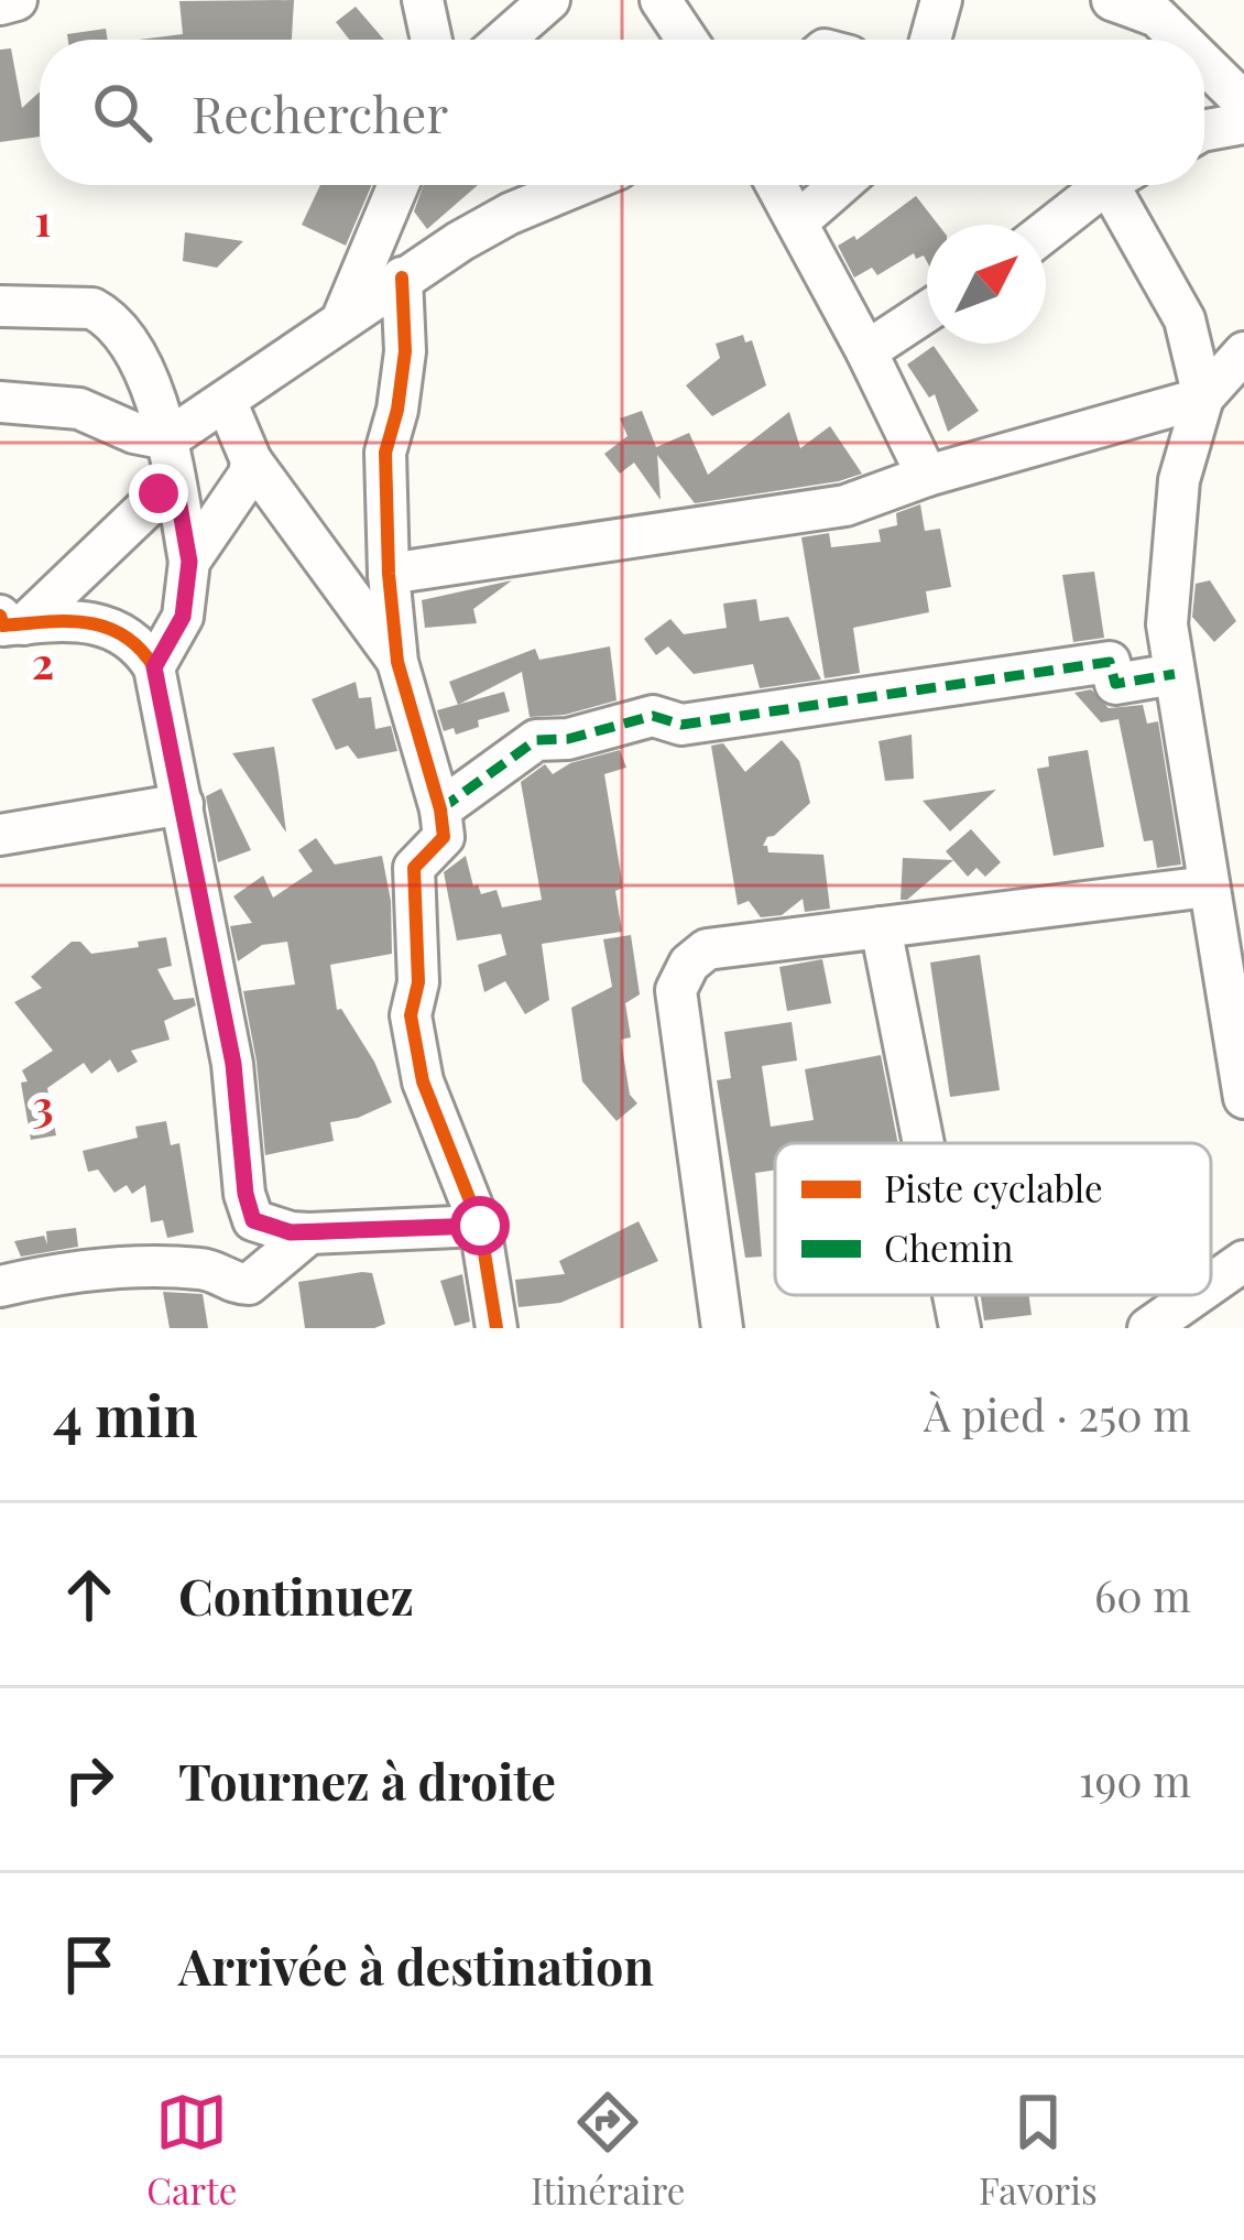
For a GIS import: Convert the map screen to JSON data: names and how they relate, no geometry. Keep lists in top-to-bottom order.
{
  "legend": ["Piste cyclable", "Chemin"],
  "north": "top right",
  "page": {
    "search": "Rechercher",
    "heading": ["4 min", "À pied · 250 m"],
    "list": [
      ["Continuez", "60 m"],
      ["Tournez à droite", "190 m"],
      "Arrivée à destination"
    ],
    "nav": ["Carte", "Itinéraire", "Favoris"]
  },
  "grid": {
    "rows": ["1", "2", "3"]
  }
}
